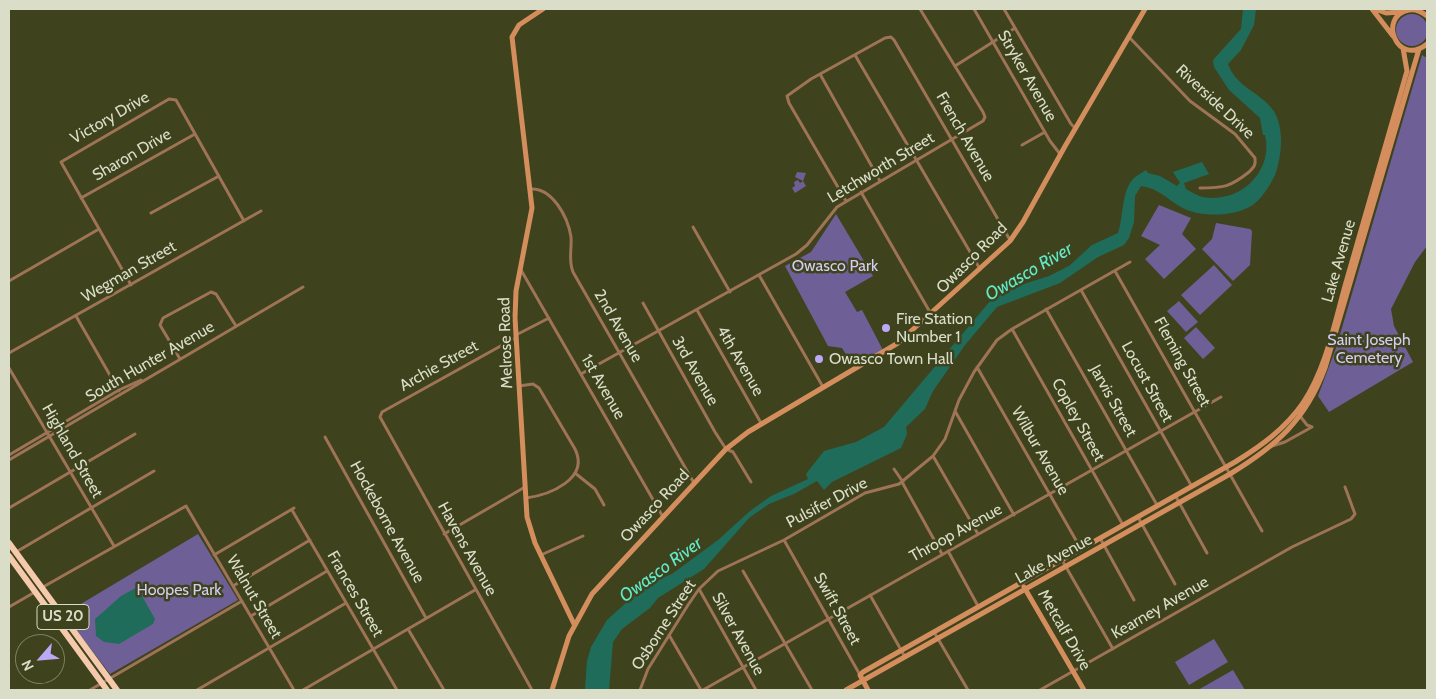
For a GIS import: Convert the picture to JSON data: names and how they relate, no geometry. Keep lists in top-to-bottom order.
{
  "streets": {
    "highway": ["US 20"],
    "main road": [
      "Owasco Road",
      "Lake Avenue",
      "Melrose Road",
      "Swift Street",
      "Metcalf Drive"
    ],
    "street": [
      "Stryker Avenue",
      "Riverside Drive",
      "Victory Drive",
      "French Avenue",
      "Sharon Drive",
      "Letchworth Street",
      "Wegman Street",
      "2nd Avenue",
      "4th Avenue",
      "South Hunter Avenue",
      "Fleming Street",
      "Archie Street",
      "3rd Avenue",
      "Locust Street",
      "1st Avenue",
      "Jarvis Street",
      "Copley Street",
      "Highland Street",
      "Wilbur Avenue",
      "Pulsifer Drive",
      "Hockeborne Avenue",
      "Throop Avenue",
      "Havens Avenue",
      "Frances Street",
      "Walnut Street",
      "Kearney Avenue",
      "Osborne Street",
      "Silver Avenue"
    ]
  },
  "crossings": [
    ["Stryker Avenue", "Owasco Road"],
    ["Riverside Drive", "Owasco Road"],
    ["Victory Drive", "Sharon Drive"],
    ["French Avenue", "Letchworth Street"],
    ["French Avenue", "Owasco Road"],
    ["Letchworth Street", "2nd Avenue"],
    ["Letchworth Street", "4th Avenue"],
    ["Letchworth Street", "3rd Avenue"],
    ["Letchworth Street", "1st Avenue"],
    ["Owasco Road", "2nd Avenue"],
    ["Owasco Road", "Melrose Road"],
    ["Owasco Road", "4th Avenue"],
    ["Owasco Road", "3rd Avenue"],
    ["Owasco Road", "1st Avenue"],
    ["Lake Avenue", "Fleming Street"],
    ["Lake Avenue", "Locust Street"],
    ["Lake Avenue", "Jarvis Street"],
    ["Lake Avenue", "Copley Street"],
    ["Lake Avenue", "Wilbur Avenue"],
    ["Lake Avenue", "Swift Street"],
    ["Lake Avenue", "Metcalf Drive"],
    ["2nd Avenue", "Melrose Road"],
    ["Melrose Road", "Archie Street"],
    ["Melrose Road", "1st Avenue"],
    ["South Hunter Avenue", "Highland Street"],
    ["Fleming Street", "Pulsifer Drive"],
    ["Fleming Street", "Throop Avenue"],
    ["Archie Street", "1st Avenue"],
    ["Archie Street", "Havens Avenue"],
    ["Locust Street", "Pulsifer Drive"],
    ["Locust Street", "Throop Avenue"],
    ["Jarvis Street", "Pulsifer Drive"],
    ["Jarvis Street", "Throop Avenue"],
    ["Copley Street", "Pulsifer Drive"],
    ["Copley Street", "Throop Avenue"],
    ["Highland Street", "Walnut Street"],
    ["Wilbur Avenue", "Pulsifer Drive"],
    ["Wilbur Avenue", "Throop Avenue"],
    ["Pulsifer Drive", "Swift Street"],
    ["Pulsifer Drive", "Osborne Street"],
    ["Throop Avenue", "Swift Street"],
    ["Throop Avenue", "Silver Avenue"],
    ["Frances Street", "Walnut Street"],
    ["Kearney Avenue", "Metcalf Drive"],
    ["Osborne Street", "Silver Avenue"]
  ],
  "water": ["Owasco River"],
  "parks": ["Owasco Park", "Saint Joseph Cemetery", "Hoopes Park"],
  "places": ["Fire Station Number 1", "Owasco Town Hall"],
  "north": "bottom left"
}
